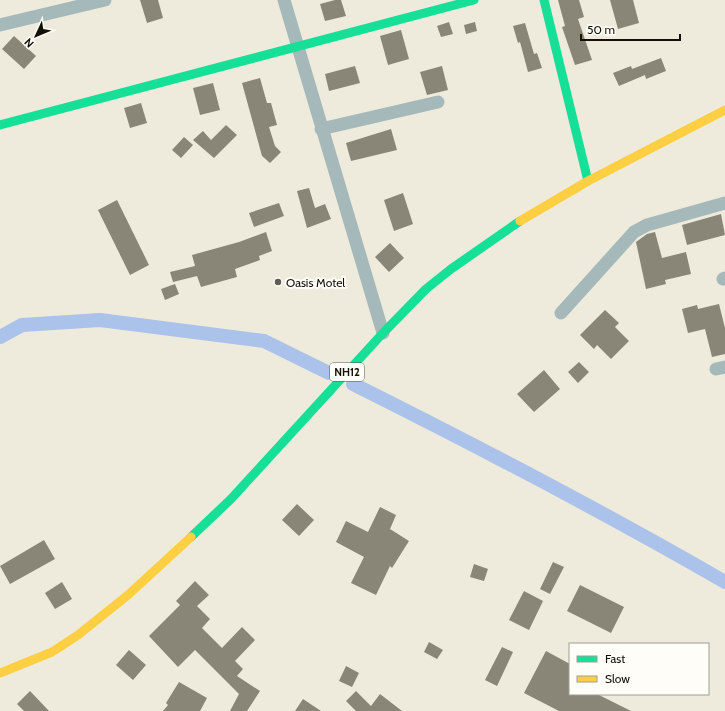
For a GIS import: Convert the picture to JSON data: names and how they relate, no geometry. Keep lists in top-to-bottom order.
{
  "streets": {
    "main road": ["NH12"]
  },
  "places": ["Oasis Motel"],
  "legend": ["Fast", "Slow"],
  "scale_bar": "50 m",
  "north": "bottom left"
}
